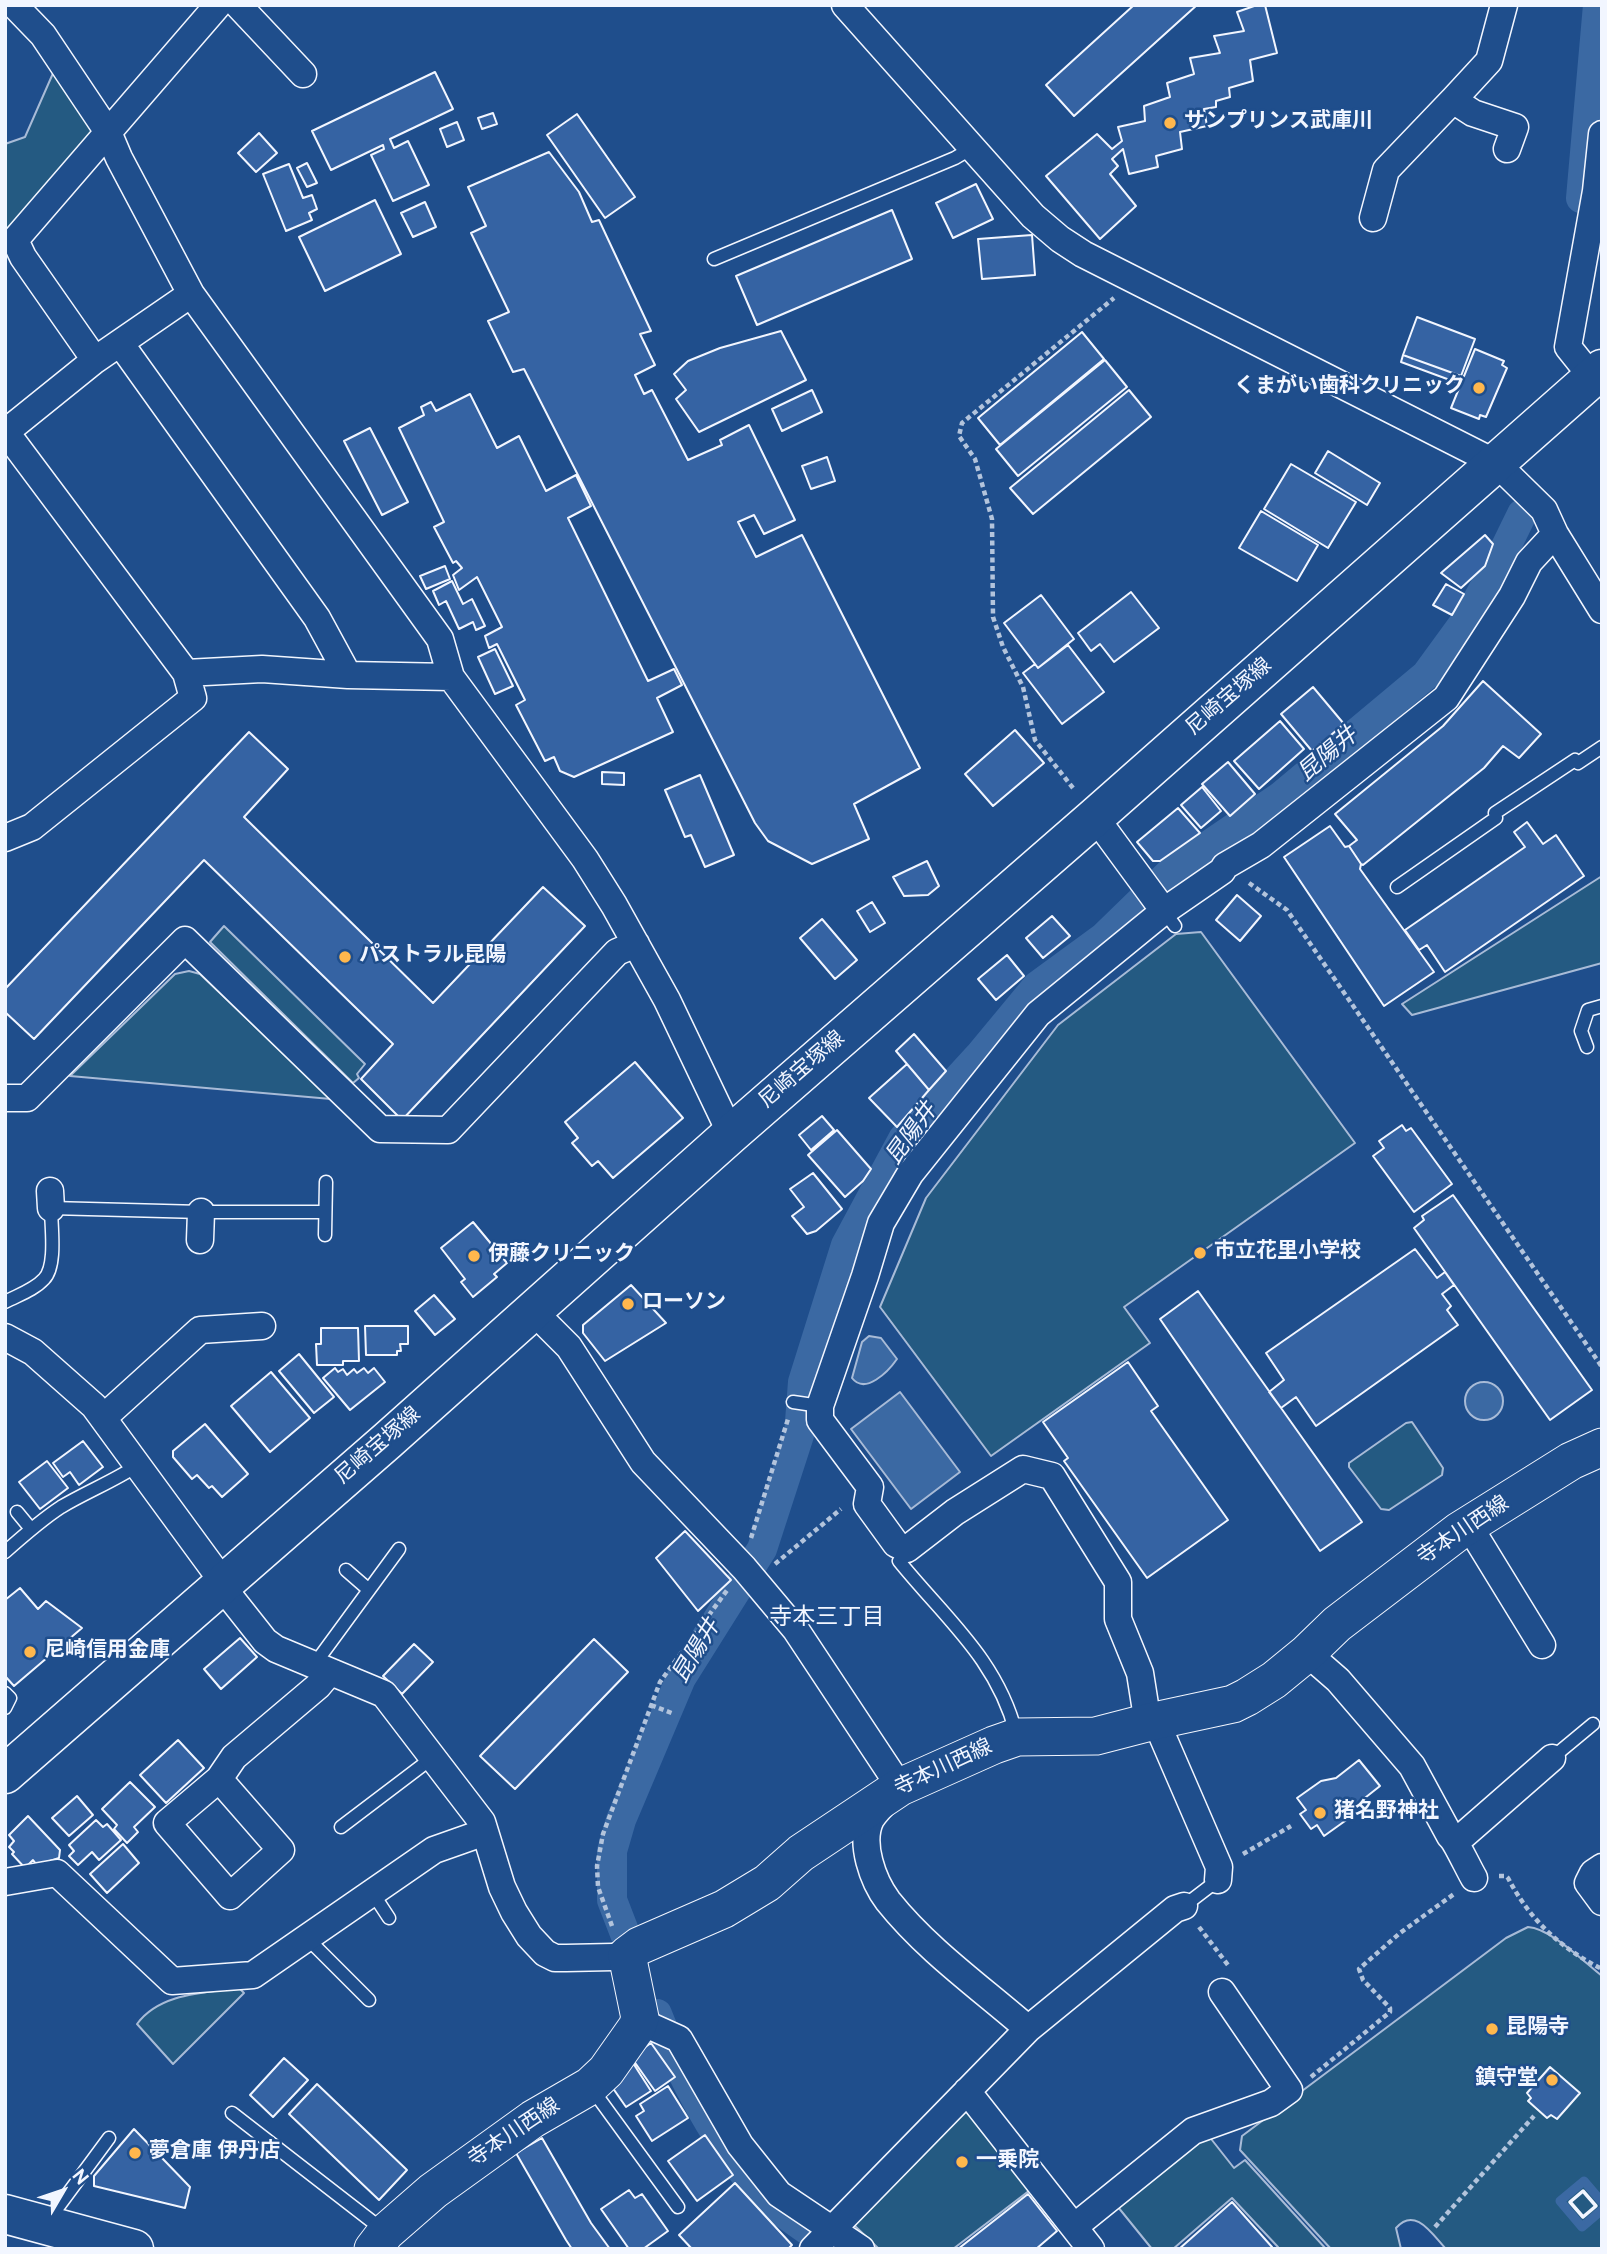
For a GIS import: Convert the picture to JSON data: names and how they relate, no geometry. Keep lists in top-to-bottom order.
{
  "streets": {
    "main road": ["尼崎宝塚線", "寺本川西線"]
  },
  "districts": ["寺本三丁目"],
  "water": ["昆陽井"],
  "places": [
    "サンプリンス武庫川",
    "くまがい歯科クリニック",
    "パストラル昆陽",
    "市立花里小学校",
    "伊藤クリニック",
    "ローソン",
    "尼崎信用金庫",
    "猪名野神社",
    "昆陽寺",
    "鎮守堂",
    "夢倉庫 伊丹店",
    "一乗院"
  ],
  "north": "top right"
}
